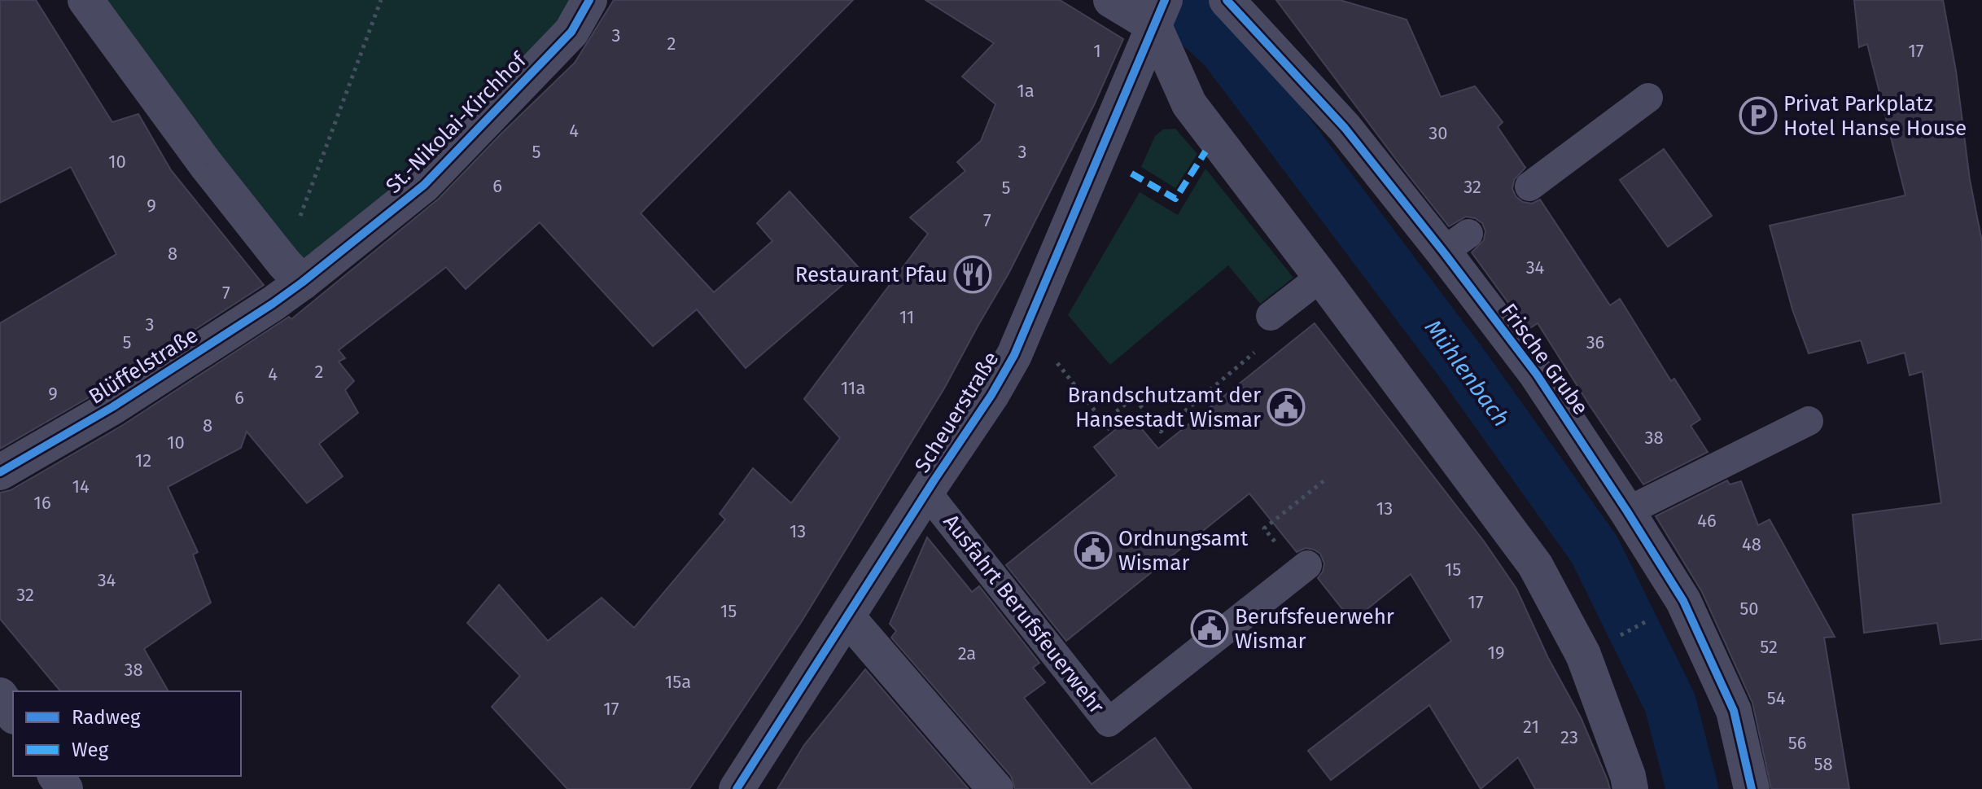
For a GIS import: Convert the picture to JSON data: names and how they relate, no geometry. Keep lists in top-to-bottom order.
{
  "streets": {
    "street": [
      "St.-Nikolai-Kirchhof",
      "Frische Grube",
      "Blüffelstraße",
      "Scheuerstraße"
    ],
    "lane": ["Ausfahrt Berufsfeuerwehr"]
  },
  "crossings": [
    ["St.-Nikolai-Kirchhof", "Blüffelstraße"],
    ["Scheuerstraße", "Ausfahrt Berufsfeuerwehr"]
  ],
  "water": ["Mühlenbach"],
  "places": {
    "parking": ["Privat Parkplatz Hotel Hanse House"],
    "restaurant": ["Restaurant Pfau"],
    "public building": ["Brandschutzamt der Hansestadt Wismar", "Ordnungsamt Wismar", "Berufsfeuerwehr Wismar"]
  },
  "house_numbers": [
    "3",
    "2",
    "1",
    "17",
    "1a",
    "4",
    "30",
    "5",
    "3",
    "10",
    "6",
    "32",
    "5",
    "9",
    "7",
    "8",
    "34",
    "7",
    "11",
    "3",
    "5",
    "36",
    "2",
    "4",
    "11a",
    "9",
    "6",
    "8",
    "38",
    "10",
    "12",
    "14",
    "16",
    "13",
    "46",
    "13",
    "48",
    "15",
    "34",
    "32",
    "17",
    "50",
    "15",
    "52",
    "19",
    "2a",
    "38",
    "15a",
    "54",
    "17",
    "21",
    "23",
    "56",
    "58"
  ],
  "legend": ["Radweg", "Weg"]
}
